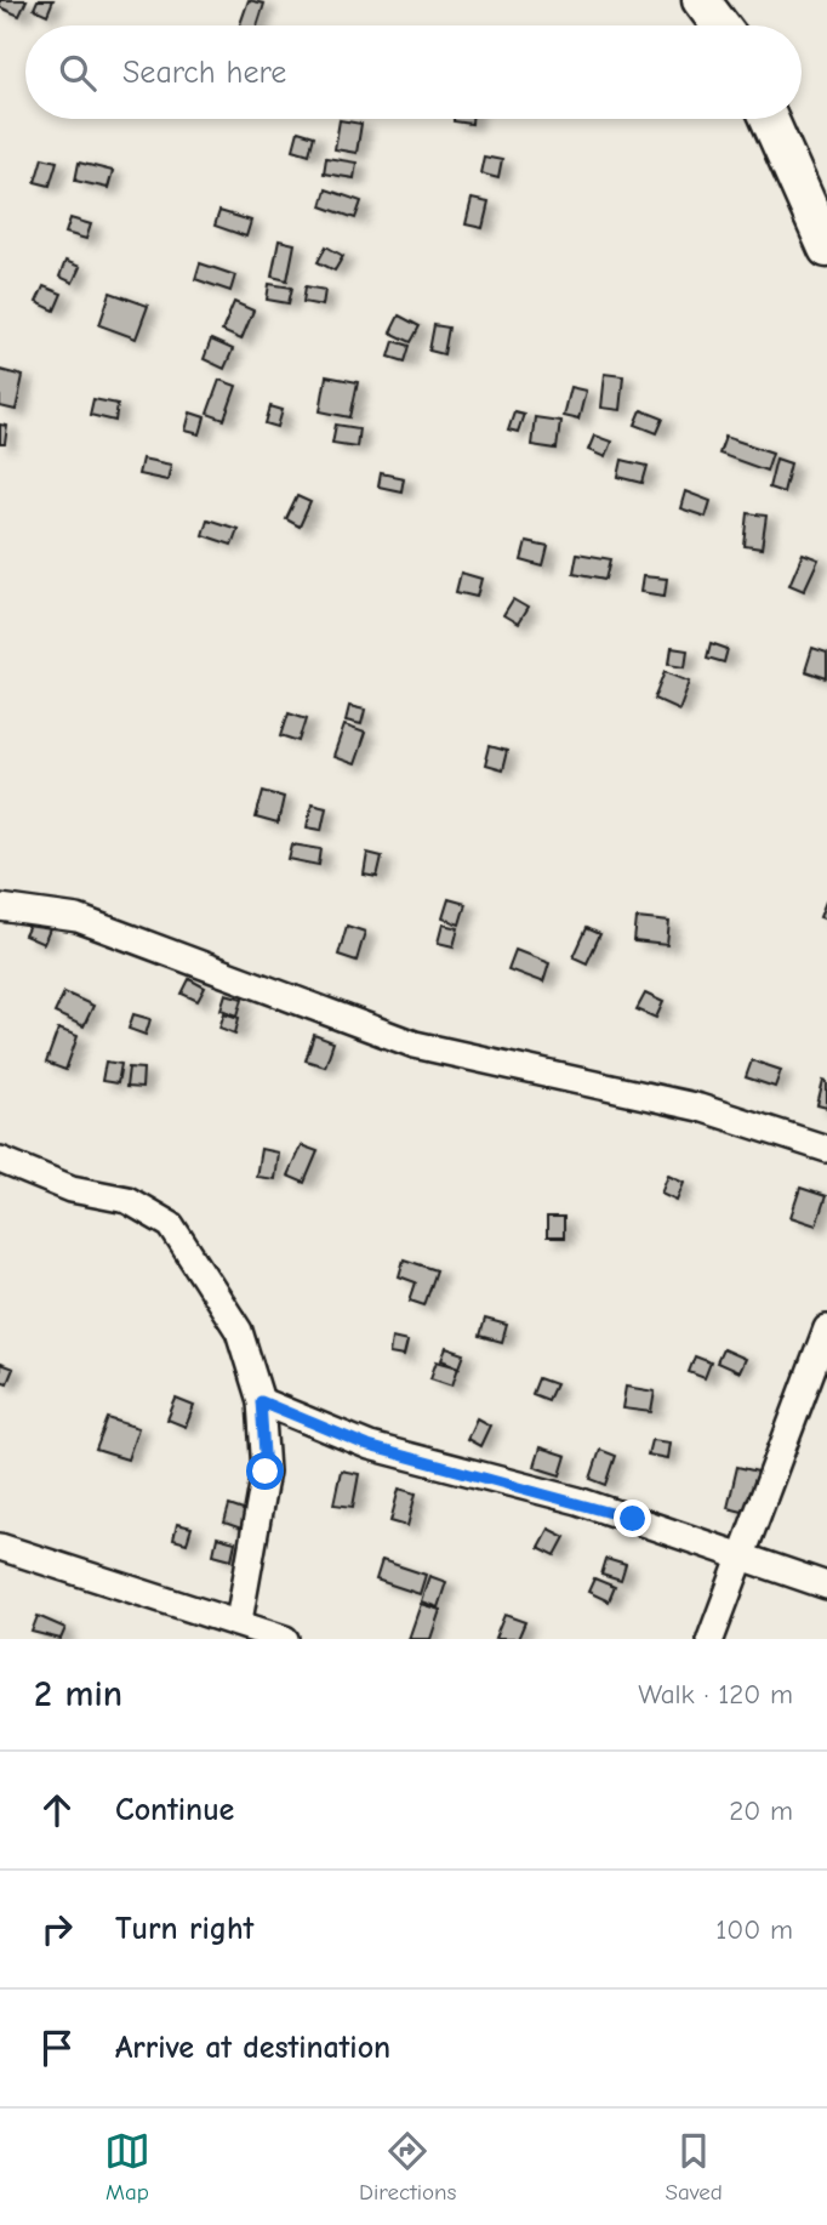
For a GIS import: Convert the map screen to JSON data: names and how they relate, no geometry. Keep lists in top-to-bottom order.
{
  "page": {
    "search": "Search here",
    "heading": ["2 min", "Walk · 120 m"],
    "list": [
      ["Continue", "20 m"],
      ["Turn right", "100 m"],
      "Arrive at destination"
    ],
    "nav": ["Map", "Directions", "Saved"]
  }
}
